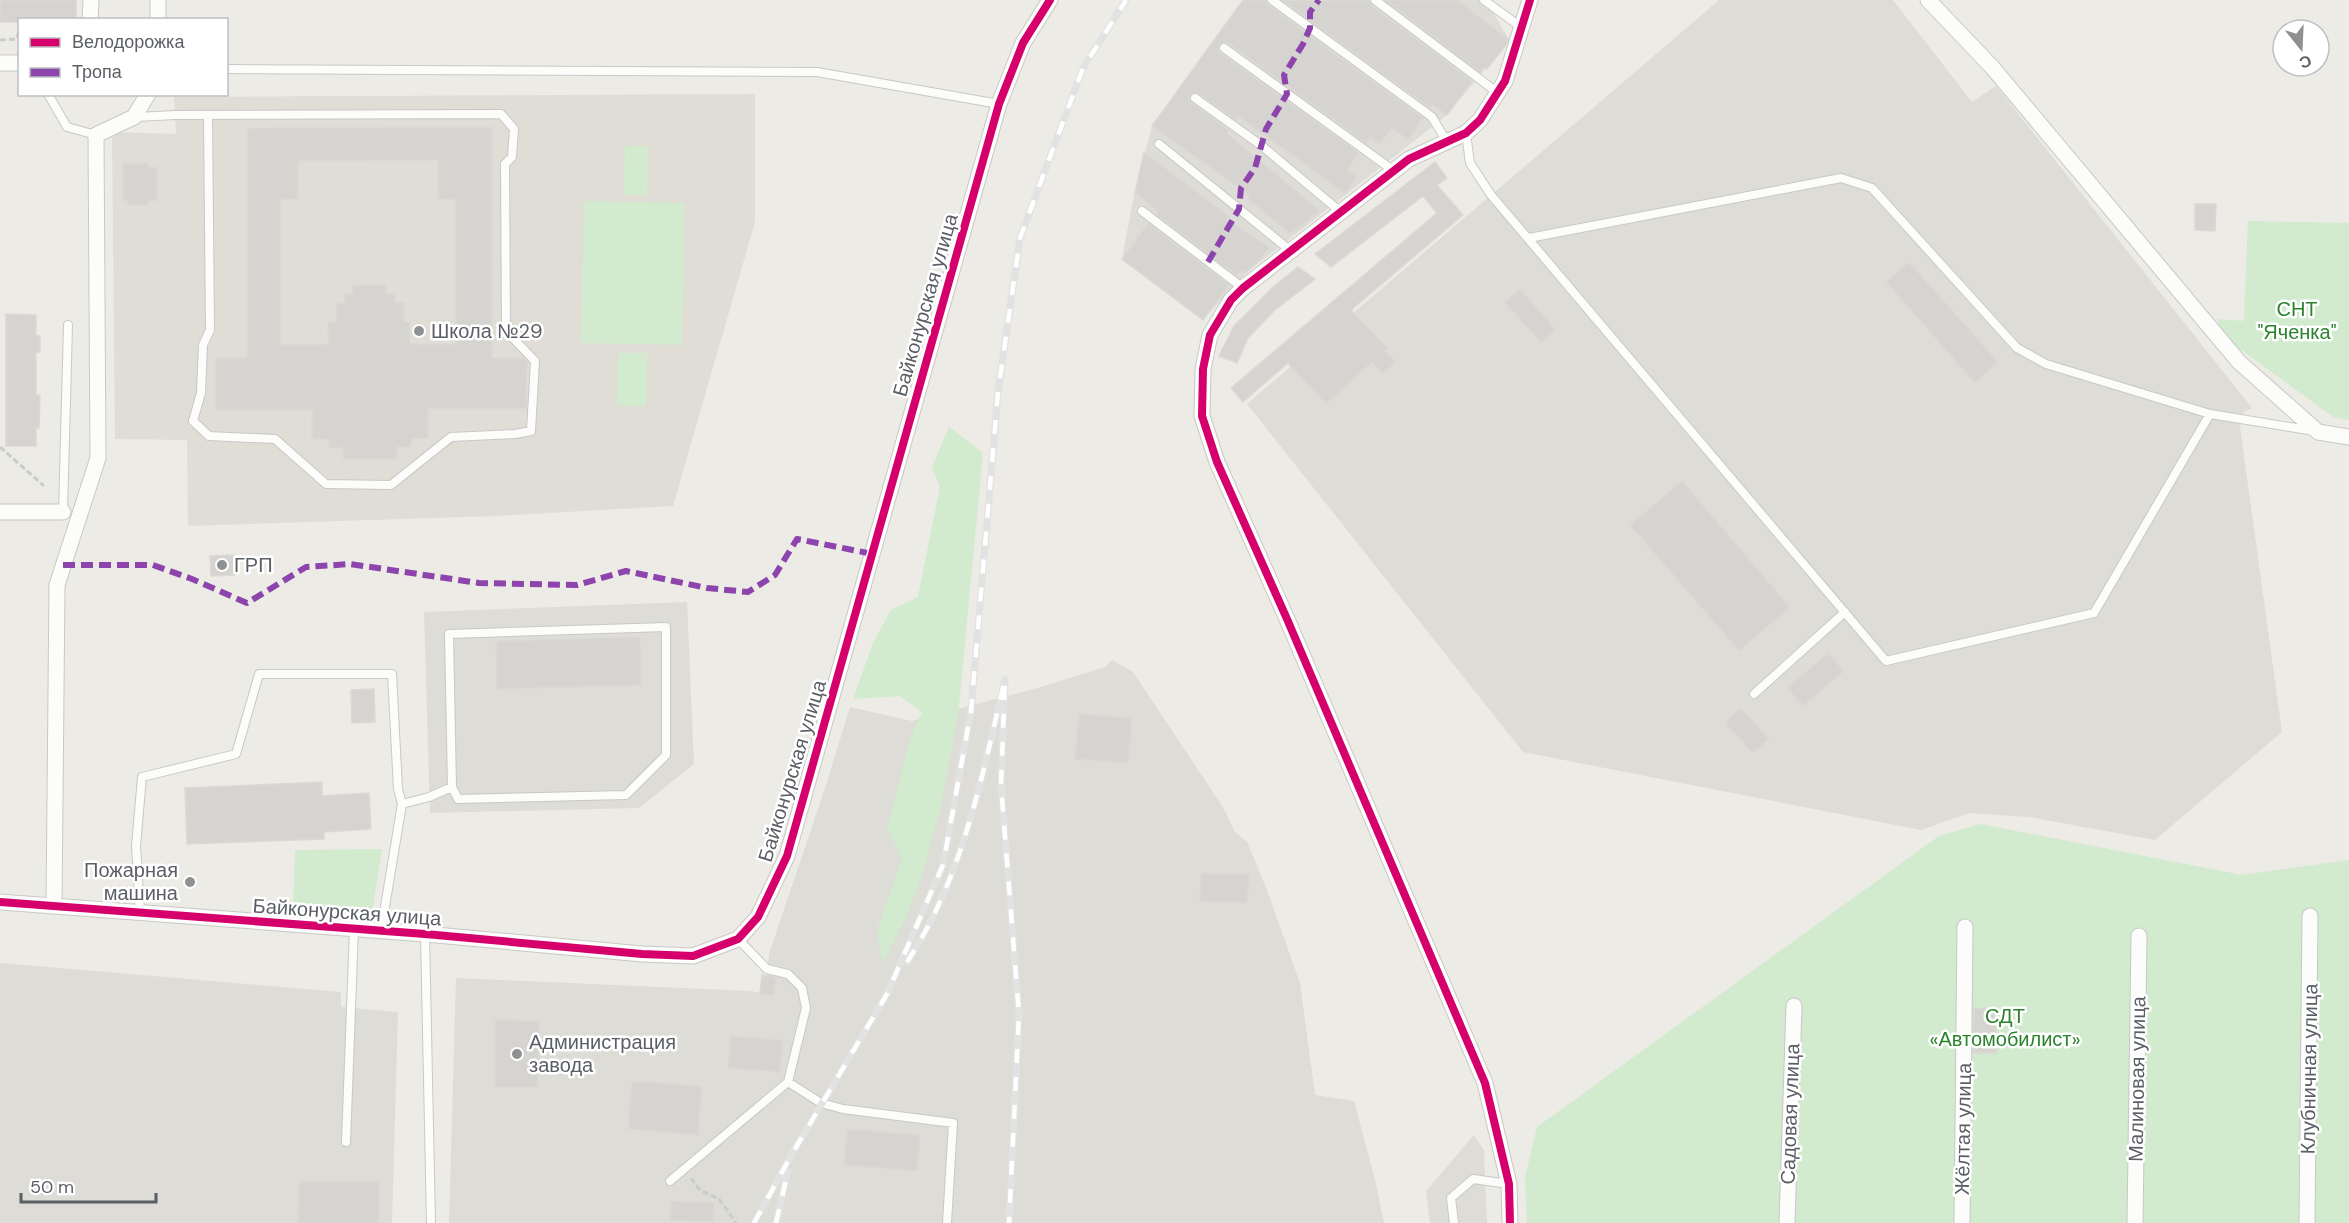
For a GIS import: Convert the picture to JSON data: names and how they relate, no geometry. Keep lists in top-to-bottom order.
{
  "streets": {
    "street": [
      "Байконурская улица",
      "Клубничная улица",
      "Малиновая улица",
      "Садовая улица",
      "Жёлтая улица"
    ]
  },
  "parks": ["СНТ \"Яченка\"", "СДТ «Автомобилист»"],
  "places": [
    "Школа №29",
    "ГРП",
    "Пожарная машина",
    "Администрация завода"
  ],
  "legend": ["Велодорожка", "Тропа"],
  "scale_bar": "50 m",
  "north": "bottom"
}
